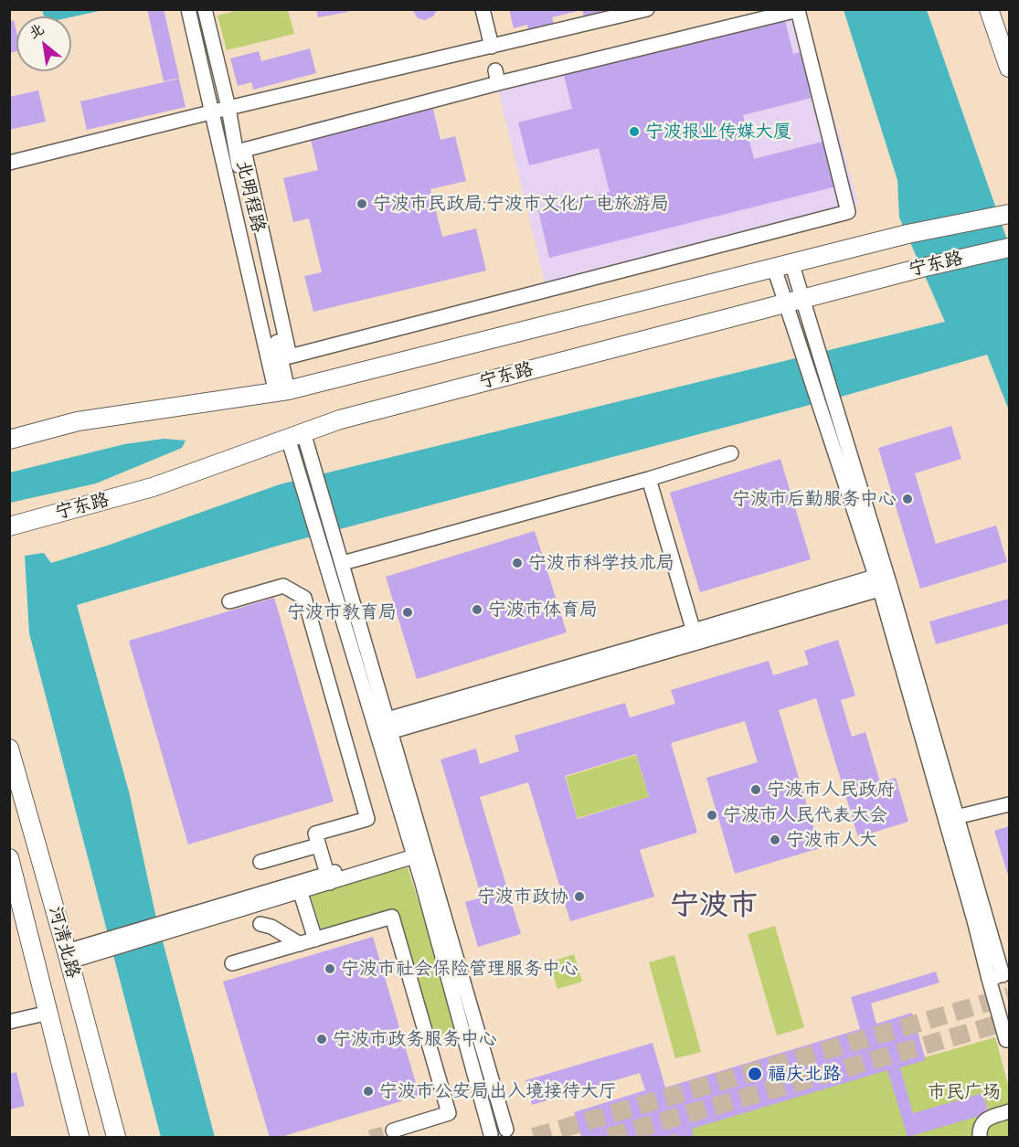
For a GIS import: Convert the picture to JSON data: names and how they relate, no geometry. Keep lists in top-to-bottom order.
{
  "streets": {
    "main road": ["宁东路", "河清北路"],
    "street": ["北明程路"]
  },
  "crossings": [
    ["北明程路", "宁东路"]
  ],
  "districts": ["宁波市"],
  "parks": ["市民广场"],
  "places": [
    "宁波报业传媒大厦",
    "宁波市民政局;宁波市文化广电旅游局",
    "宁波市后勤服务中心",
    "宁波市科学技术局",
    "宁波市体育局",
    "宁波市教育局",
    "宁波市人民政府",
    "宁波市人民代表大会",
    "宁波市人大",
    "宁波市政协",
    "宁波市社会保险管理服务中心",
    "宁波市政务服务中心",
    "福庆北路",
    "宁波市公安局出入境接待大厅"
  ],
  "north": "top left"
}
